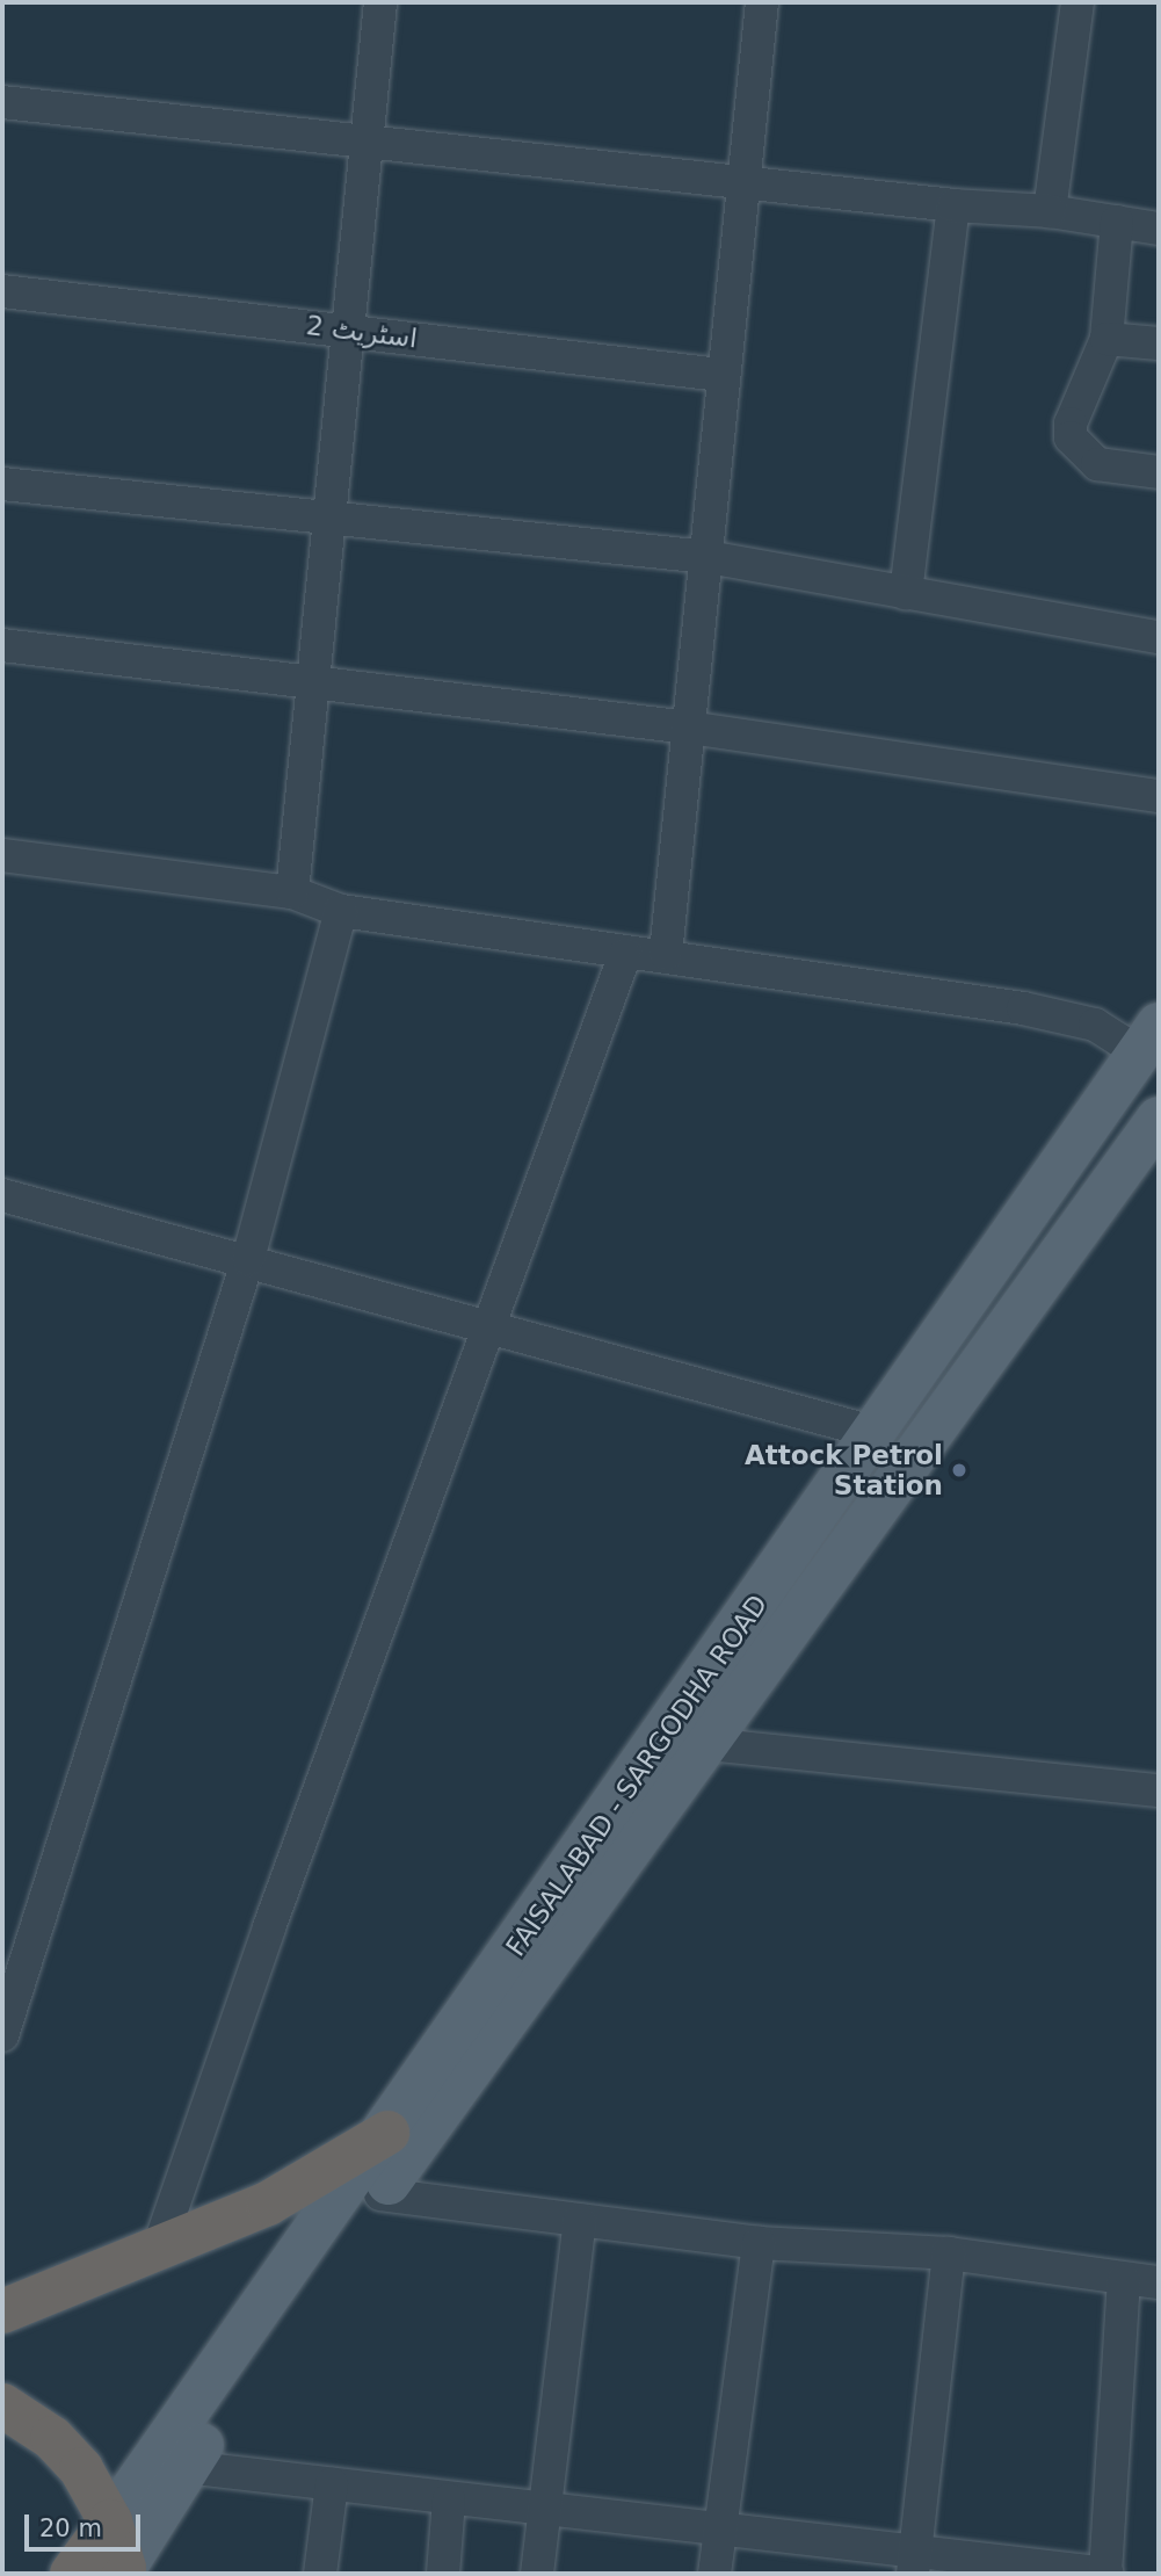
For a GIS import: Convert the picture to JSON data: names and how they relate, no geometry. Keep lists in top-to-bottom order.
{
  "streets": {
    "main road": ["FAISALABAD - SARGODHA ROAD"],
    "street": ["اسٹریٹ 2"]
  },
  "places": ["Attock Petrol Station"],
  "scale_bar": "20 m"
}
